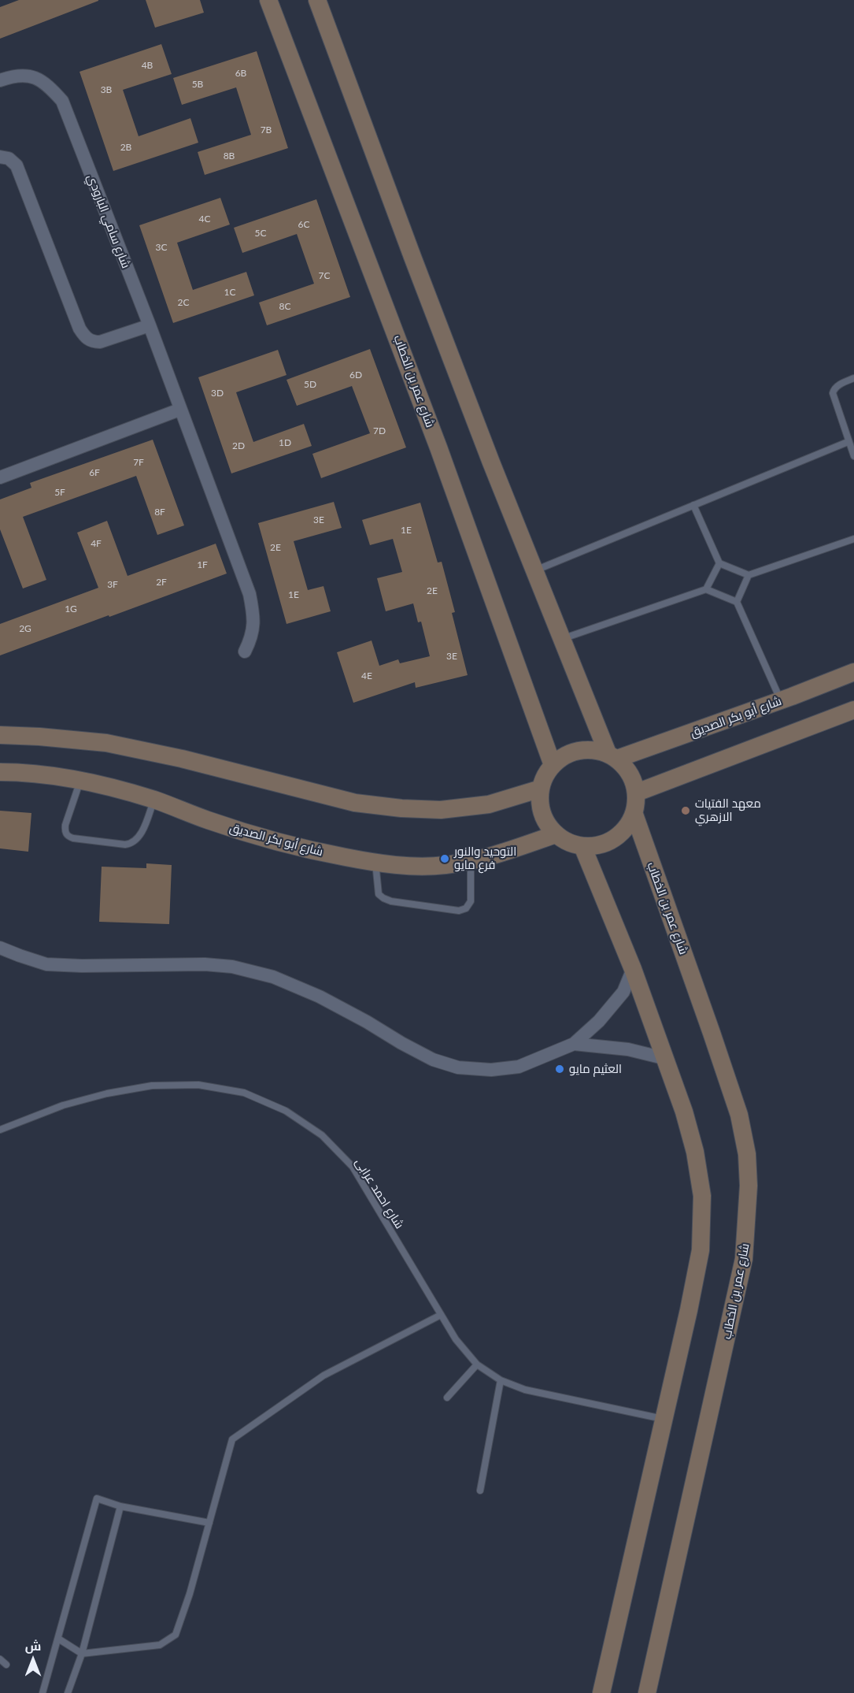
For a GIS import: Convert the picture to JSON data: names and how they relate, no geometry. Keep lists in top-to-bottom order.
{
  "streets": {
    "street": ["شارع سامي البارودي", "شارع عمر بن الخطاب", "شارع أبو بكر الصديق"],
    "lane": ["شارع احمد عرابى"]
  },
  "crossings": [
    ["شارع عمر بن الخطاب", "شارع أبو بكر الصديق"]
  ],
  "places": ["معهد الفتيات الازهري", "التوحيد والنور فرع مايو", "العثيم مايو"],
  "house_numbers": [
    "4B",
    "6B",
    "5B",
    "3B",
    "7B",
    "2B",
    "8B",
    "4C",
    "6C",
    "5C",
    "3C",
    "7C",
    "1C",
    "2C",
    "8C",
    "6D",
    "5D",
    "3D",
    "7D",
    "1D",
    "2D",
    "7F",
    "6F",
    "5F",
    "8F",
    "3E",
    "1E",
    "4F",
    "2E",
    "1F",
    "2F",
    "3F",
    "2E",
    "1E",
    "1G",
    "2G",
    "3E",
    "4E"
  ],
  "north": "top"
}
